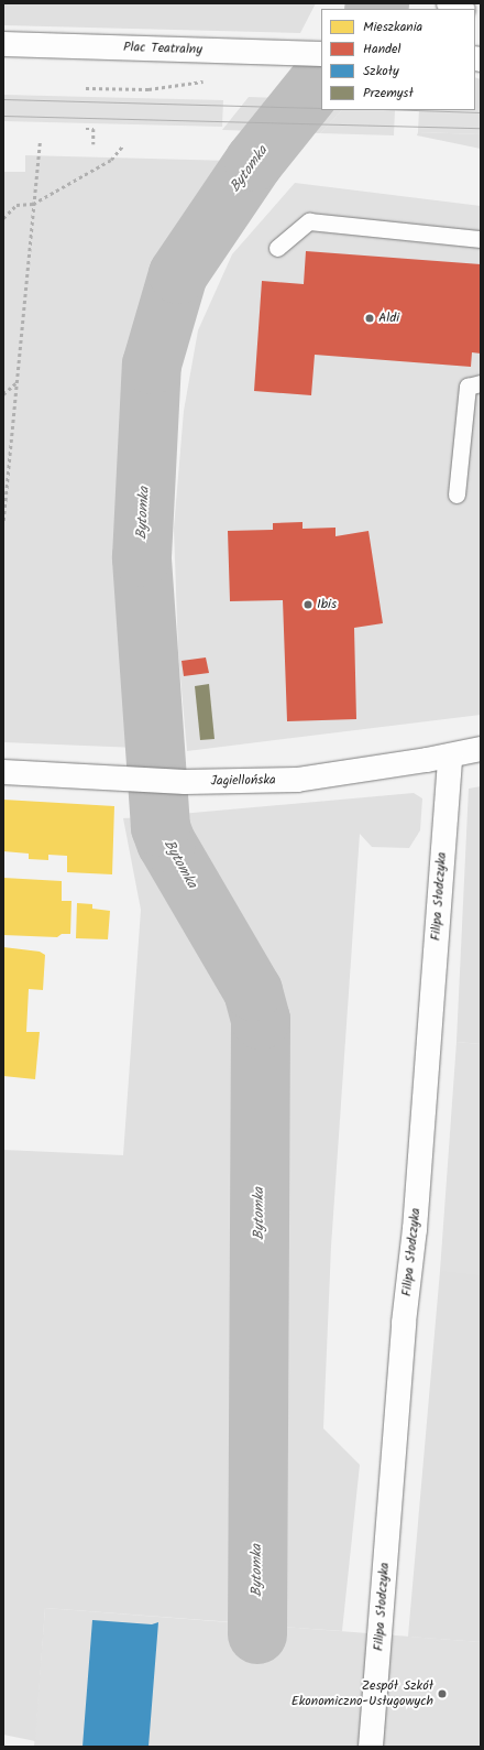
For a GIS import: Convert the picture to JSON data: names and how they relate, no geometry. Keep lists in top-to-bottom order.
{
  "streets": {
    "street": ["Plac Teatralny", "Jagiellońska", "Filipa Słodczyka"]
  },
  "crossings": [
    ["Jagiellońska", "Filipa Słodczyka"]
  ],
  "water": ["Bytomka"],
  "places": ["Aldi", "Ibis", "Zespół Szkół Ekonomiczno-Usługowych"],
  "legend": [
    "Mieszkania",
    "Handel",
    "Szkoły",
    "Przemysł"
  ]
}
